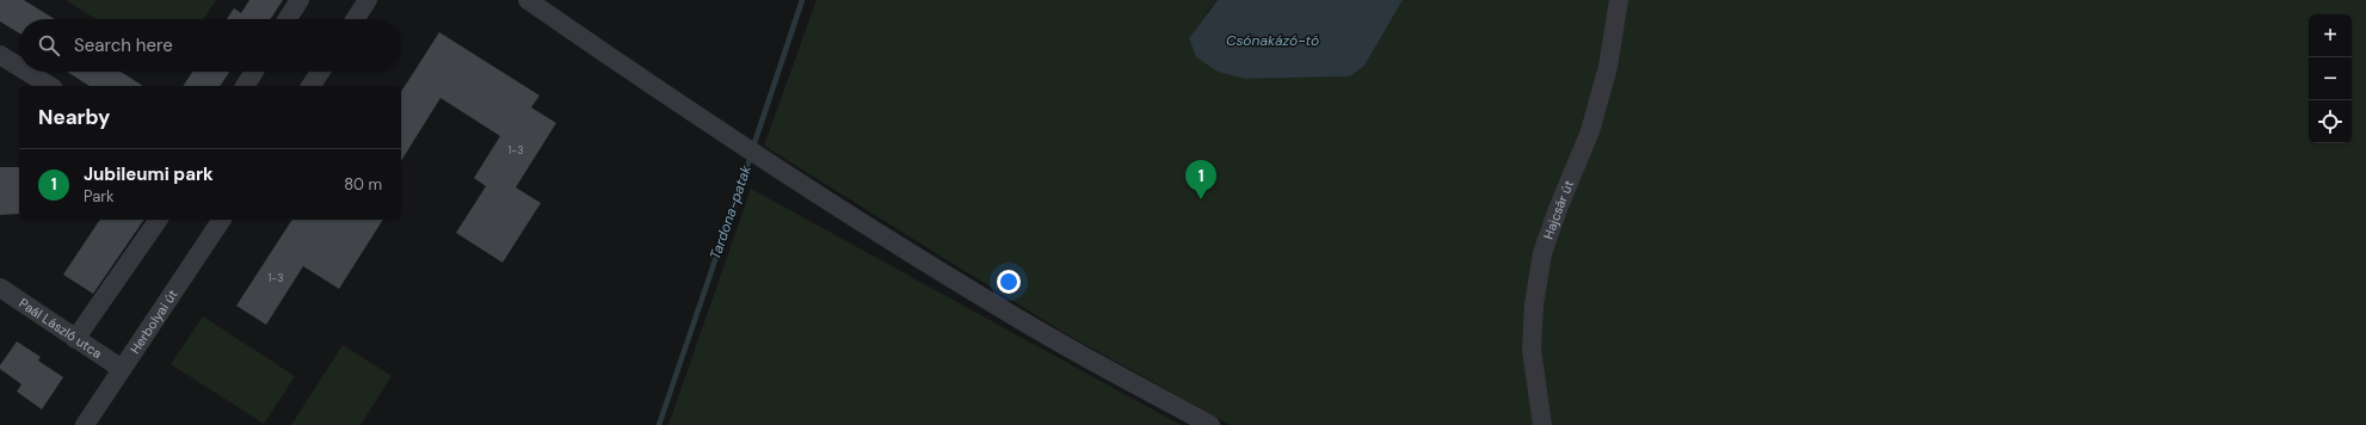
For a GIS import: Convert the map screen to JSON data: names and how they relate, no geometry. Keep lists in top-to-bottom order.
{
  "streets": {
    "street": ["Hajcsár út", "Herbolyai út", "Paál László utca"]
  },
  "crossings": [
    ["Herbolyai út", "Paál László utca"]
  ],
  "water": ["Csónakázó-tó", "Tardona-patak"],
  "house_numbers": ["1-3", "1-3"],
  "page": {
    "map_buttons": ["+", "−"],
    "search": "Search here",
    "heading": "Nearby",
    "list": [
      {
        "mark": "1",
        "name": "Jubileumi park",
        "note": "Park",
        "value": "80 m"
      }
    ],
    "pins": "1"
  }
}
